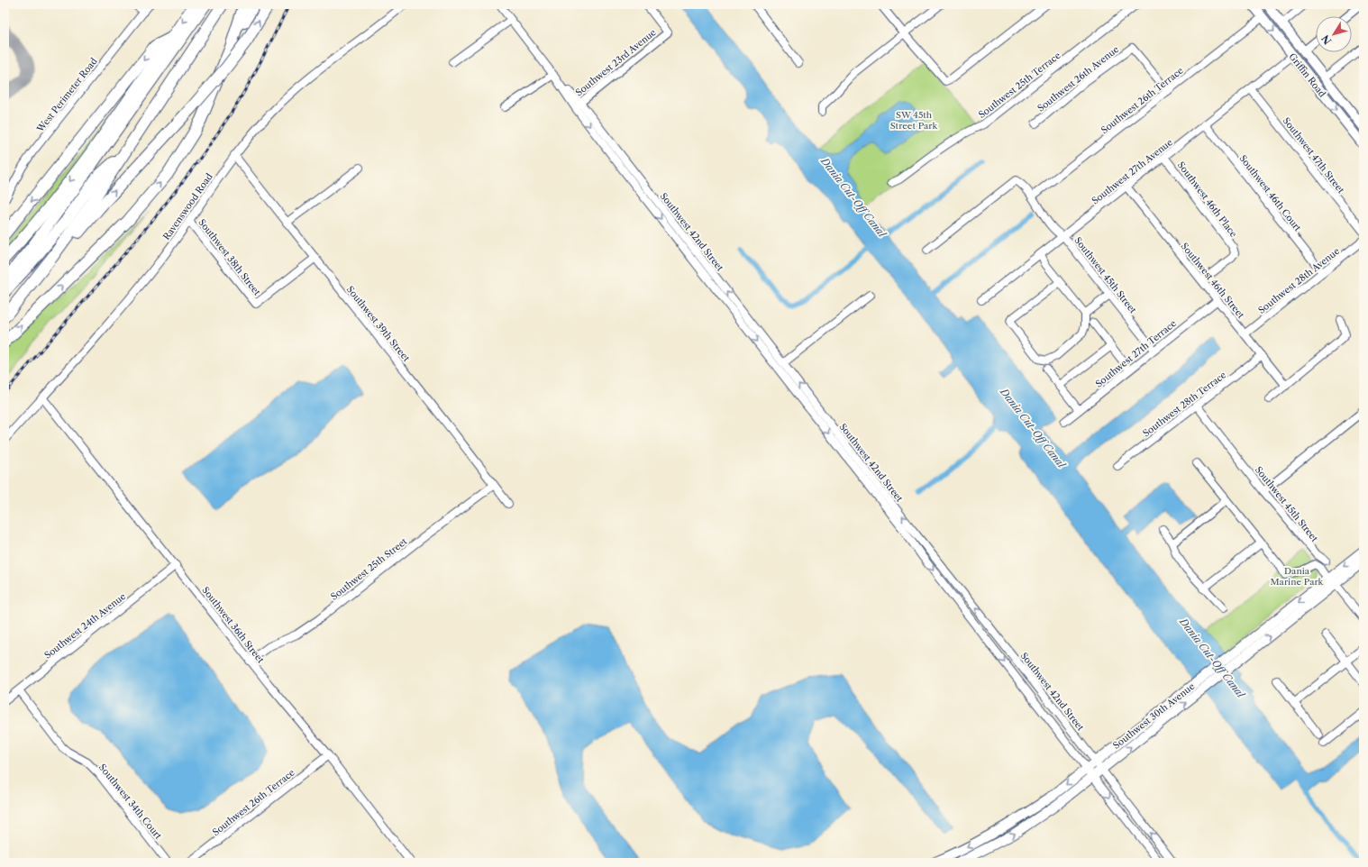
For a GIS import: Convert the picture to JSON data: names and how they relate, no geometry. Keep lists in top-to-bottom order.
{
  "streets": {
    "main road": ["Griffin Road", "Southwest 30th Avenue"],
    "street": [
      "Southwest 23rd Avenue",
      "Southwest 26th Avenue",
      "Southwest 25th Terrace",
      "West Perimeter Road",
      "Southwest 26th Terrace",
      "Southwest 47th Street",
      "Southwest 27th Avenue",
      "Southwest 46th Court",
      "Southwest 46th Place",
      "Ravenswood Road",
      "Southwest 42nd Street",
      "Southwest 38th Street",
      "Southwest 45th Street",
      "Southwest 46th Street",
      "Southwest 28th Avenue",
      "Southwest 39th Street",
      "Southwest 27th Terrace",
      "Southwest 28th Terrace",
      "Southwest 25th Street",
      "Southwest 36th Street",
      "Southwest 24th Avenue",
      "Southwest 34th Court"
    ]
  },
  "crossings": [
    ["Southwest 23rd Avenue", "Southwest 42nd Street"],
    ["Griffin Road", "Southwest 26th Terrace"],
    ["Griffin Road", "Southwest 27th Avenue"],
    ["Southwest 26th Avenue", "Southwest 26th Terrace"],
    ["Southwest 26th Terrace", "Southwest 45th Street"],
    ["Southwest 26th Terrace", "Southwest 36th Street"],
    ["Southwest 47th Street", "Southwest 27th Avenue"],
    ["Southwest 27th Avenue", "Southwest 46th Court"],
    ["Southwest 27th Avenue", "Southwest 46th Place"],
    ["Southwest 27th Avenue", "Southwest 45th Street"],
    ["Southwest 27th Avenue", "Southwest 46th Street"],
    ["Southwest 46th Court", "Southwest 28th Avenue"],
    ["Southwest 46th Place", "Southwest 46th Street"],
    ["Ravenswood Road", "Southwest 38th Street"],
    ["Ravenswood Road", "Southwest 39th Street"],
    ["Ravenswood Road", "Southwest 36th Street"],
    ["Southwest 42nd Street", "Southwest 30th Avenue"],
    ["Southwest 38th Street", "Southwest 39th Street"],
    ["Southwest 45th Street", "Southwest 27th Terrace"],
    ["Southwest 45th Street", "Southwest 28th Terrace"],
    ["Southwest 46th Street", "Southwest 28th Avenue"],
    ["Southwest 46th Street", "Southwest 27th Terrace"],
    ["Southwest 46th Street", "Southwest 28th Terrace"],
    ["Southwest 39th Street", "Southwest 25th Street"],
    ["Southwest 25th Street", "Southwest 36th Street"],
    ["Southwest 36th Street", "Southwest 24th Avenue"],
    ["Southwest 24th Avenue", "Southwest 34th Court"]
  ],
  "water": ["Dania Cut-Off Canal"],
  "parks": ["SW 45th Street Park", "Dania Marine Park"],
  "north": "bottom left"
}
